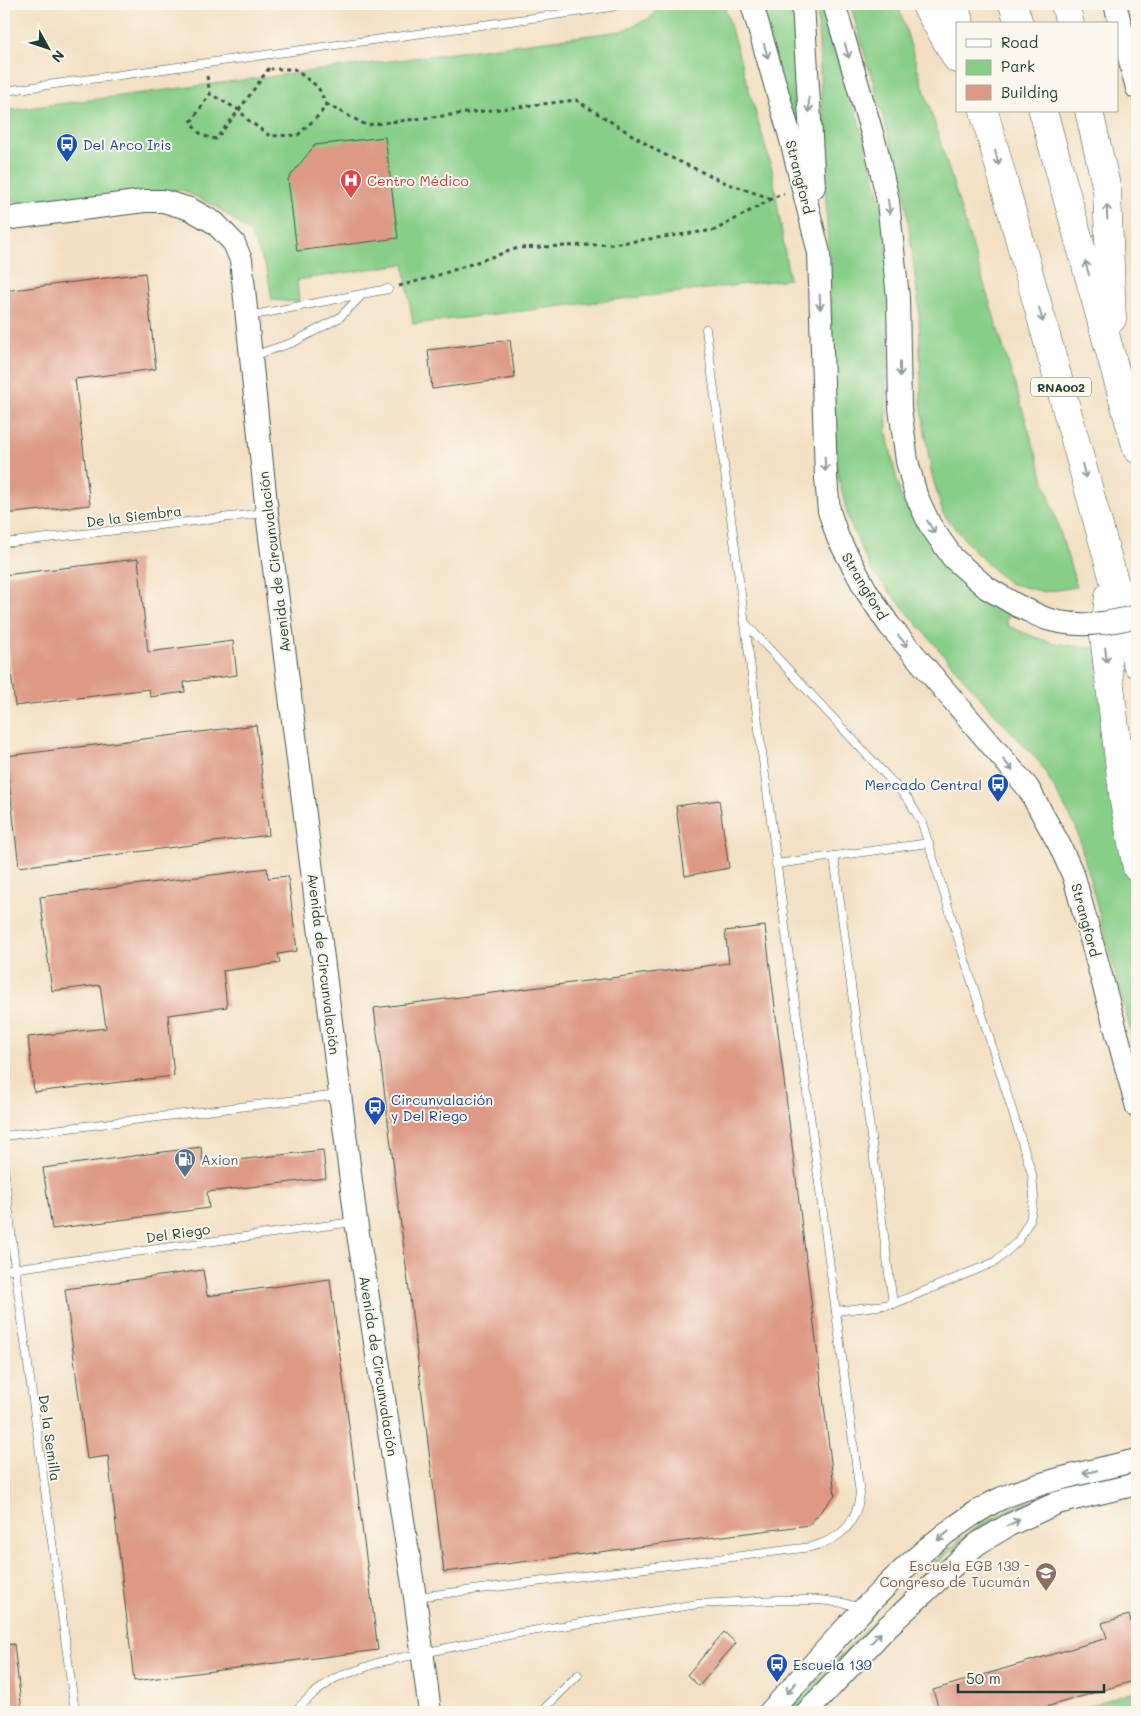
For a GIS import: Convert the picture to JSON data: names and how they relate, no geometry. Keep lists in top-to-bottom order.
{
  "streets": {
    "highway": ["RNA002"],
    "street": ["Strangford", "Avenida de Circunvalación"],
    "lane": ["De la Siembra", "Del Riego", "De la Semilla"]
  },
  "crossings": [
    ["De la Siembra", "Avenida de Circunvalación"],
    ["Avenida de Circunvalación", "Del Riego"],
    ["Del Riego", "De la Semilla"]
  ],
  "one_way": ["Strangford"],
  "places": {
    "bus stop": [
      "Del Arco Iris",
      "Mercado Central",
      "Circunvalación y Del Riego",
      "Escuela 139"
    ],
    "hospital": ["Centro Médico"],
    "fuel station": ["Axion"],
    "school or university": ["Escuela EGB 139 - Congreso de Tucumán"]
  },
  "legend": ["Road", "Park", "Building"],
  "scale_bar": "50 m",
  "north": "bottom right"
}
